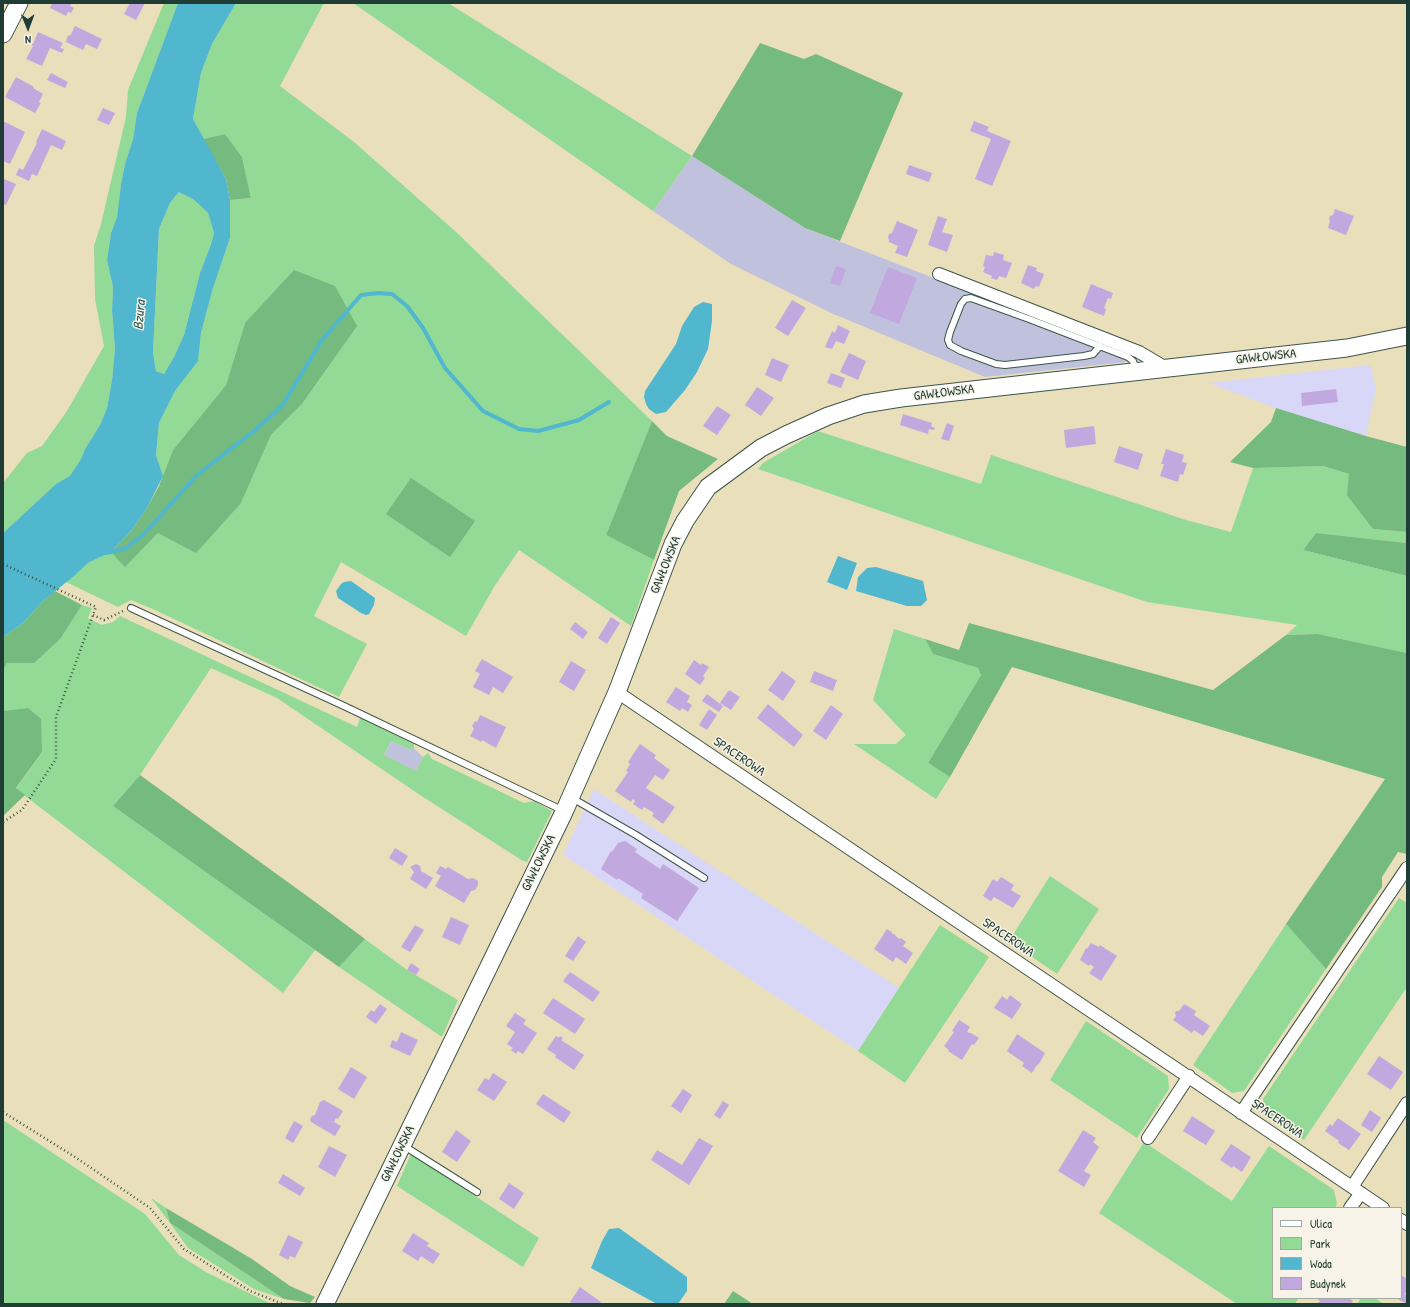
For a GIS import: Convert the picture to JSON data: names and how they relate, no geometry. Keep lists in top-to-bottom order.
{
  "streets": {
    "street": ["GAWŁOWSKA", "SPACEROWA"]
  },
  "crossings": [
    ["GAWŁOWSKA", "SPACEROWA"]
  ],
  "water": ["Bzura"],
  "legend": [
    "Ulica",
    "Park",
    "Woda",
    "Budynek"
  ],
  "north": "bottom"
}
